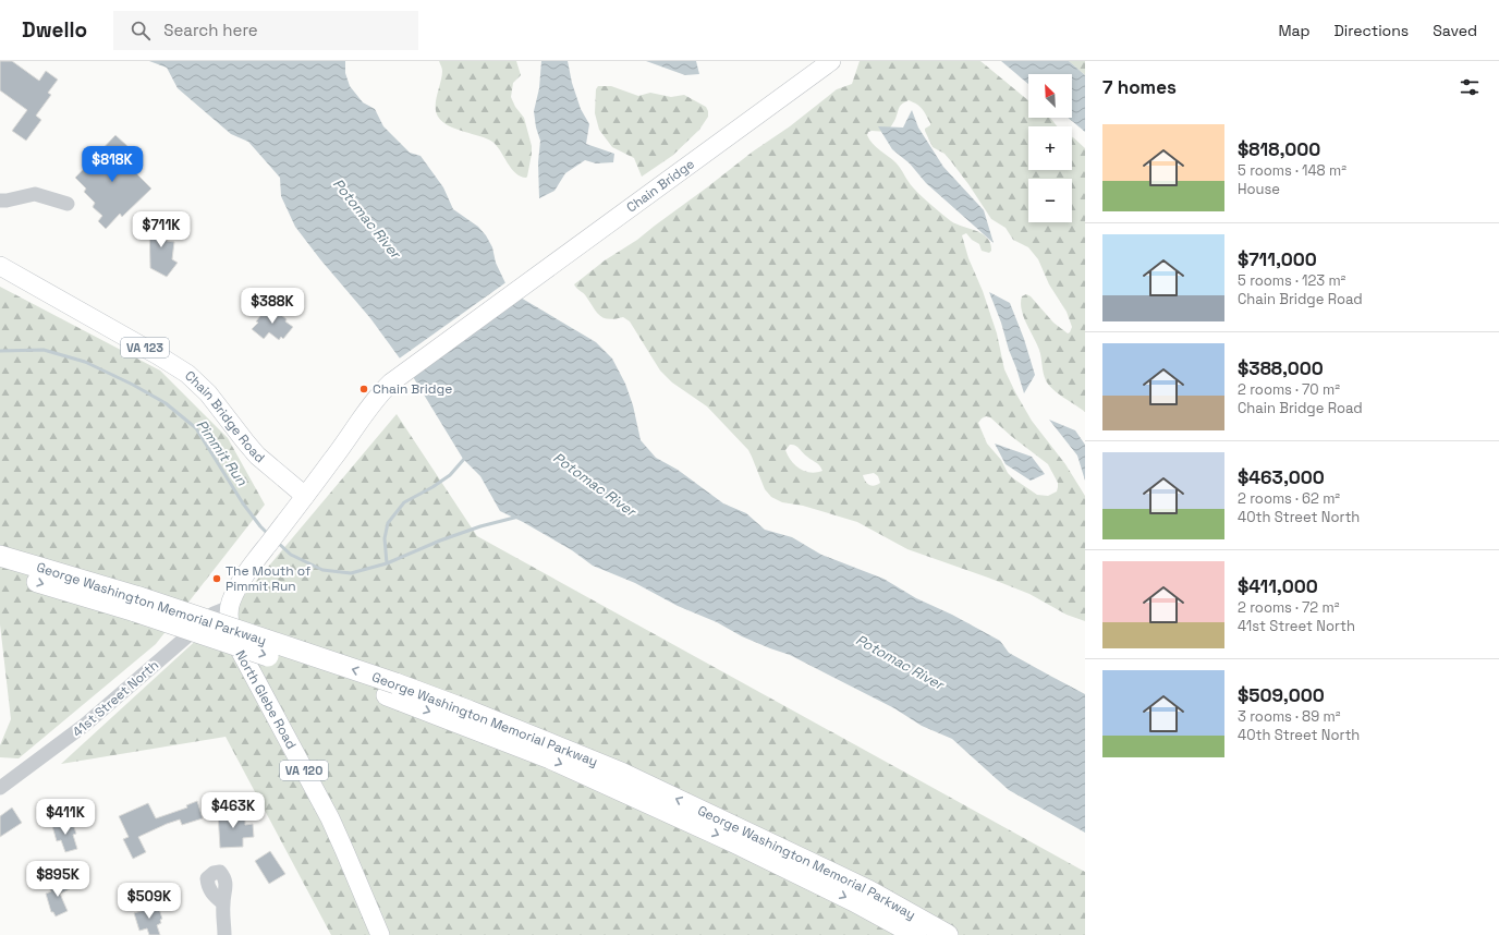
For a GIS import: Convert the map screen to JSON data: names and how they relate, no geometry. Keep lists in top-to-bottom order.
{
  "streets": {
    "highway": ["George Washington Memorial Parkway"],
    "main road": [
      "Chain Bridge",
      "VA 123",
      "Chain Bridge Road",
      "North Glebe Road",
      "VA 120"
    ],
    "street": ["41st Street North"]
  },
  "crossings": [
    ["Chain Bridge", "Chain Bridge Road"],
    ["Chain Bridge", "North Glebe Road"],
    ["Chain Bridge Road", "North Glebe Road"],
    ["41st Street North", "North Glebe Road"]
  ],
  "water": ["Potomac River", "Pimmit Run"],
  "places": ["Chain Bridge", "The Mouth of Pimmit Run"],
  "north": "top left",
  "page": {
    "header": "Dwello",
    "search": "Search here",
    "nav": ["Map", "Directions", "Saved"],
    "heading": "7 homes",
    "map_buttons": ["+", "−"],
    "list": [
      {
        "name": "$818,000",
        "note": "5 rooms · 148 m² · House"
      },
      {
        "name": "$711,000",
        "note": "5 rooms · 123 m² · Chain Bridge Road"
      },
      {
        "name": "$388,000",
        "note": "2 rooms · 70 m² · Chain Bridge Road"
      },
      {
        "name": "$463,000",
        "note": "2 rooms · 62 m² · 40th Street North"
      },
      {
        "name": "$411,000",
        "note": "2 rooms · 72 m² · 41st Street North"
      },
      {
        "name": "$509,000",
        "note": "3 rooms · 89 m² · 40th Street North"
      }
    ],
    "price": [
      "$818K",
      "$711K",
      "$388K",
      "$463K",
      "$411K",
      "$895K",
      "$509K"
    ]
  }
}
